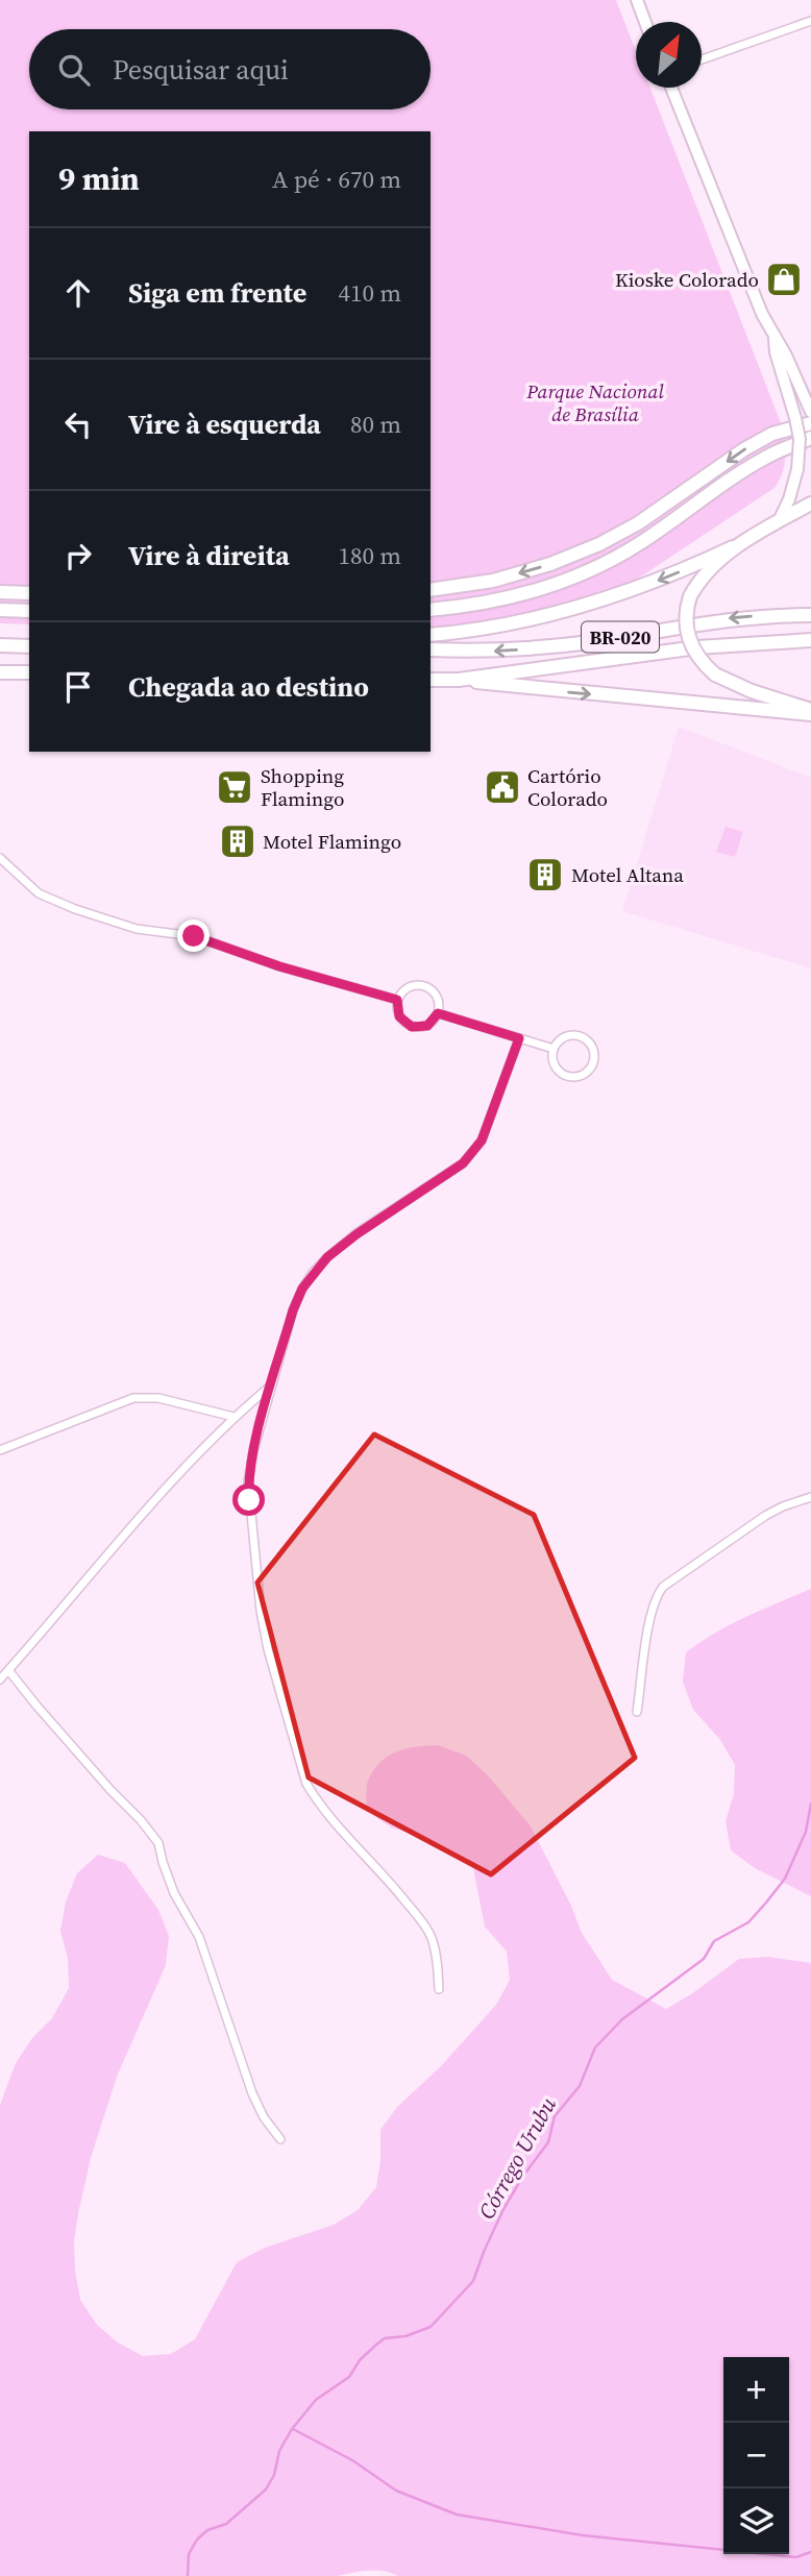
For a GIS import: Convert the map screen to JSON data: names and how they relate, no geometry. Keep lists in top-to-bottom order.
{
  "streets": {
    "main road": ["BR-020"]
  },
  "water": ["Córrego Urubu"],
  "parks": ["Parque Nacional de Brasília"],
  "places": {
    "shop": ["Kioske Colorado"],
    "supermarket": ["Shopping Flamingo"],
    "public building": ["Cartório Colorado"],
    "building": ["Motel Flamingo", "Motel Altana"]
  },
  "north": "top right",
  "page": {
    "search": "Pesquisar aqui",
    "heading": ["9 min", "A pé · 670 m"],
    "list": [
      ["Siga em frente", "410 m"],
      ["Vire à esquerda", "80 m"],
      ["Vire à direita", "180 m"],
      "Chegada ao destino"
    ],
    "map_buttons": ["+", "−"]
  }
}
